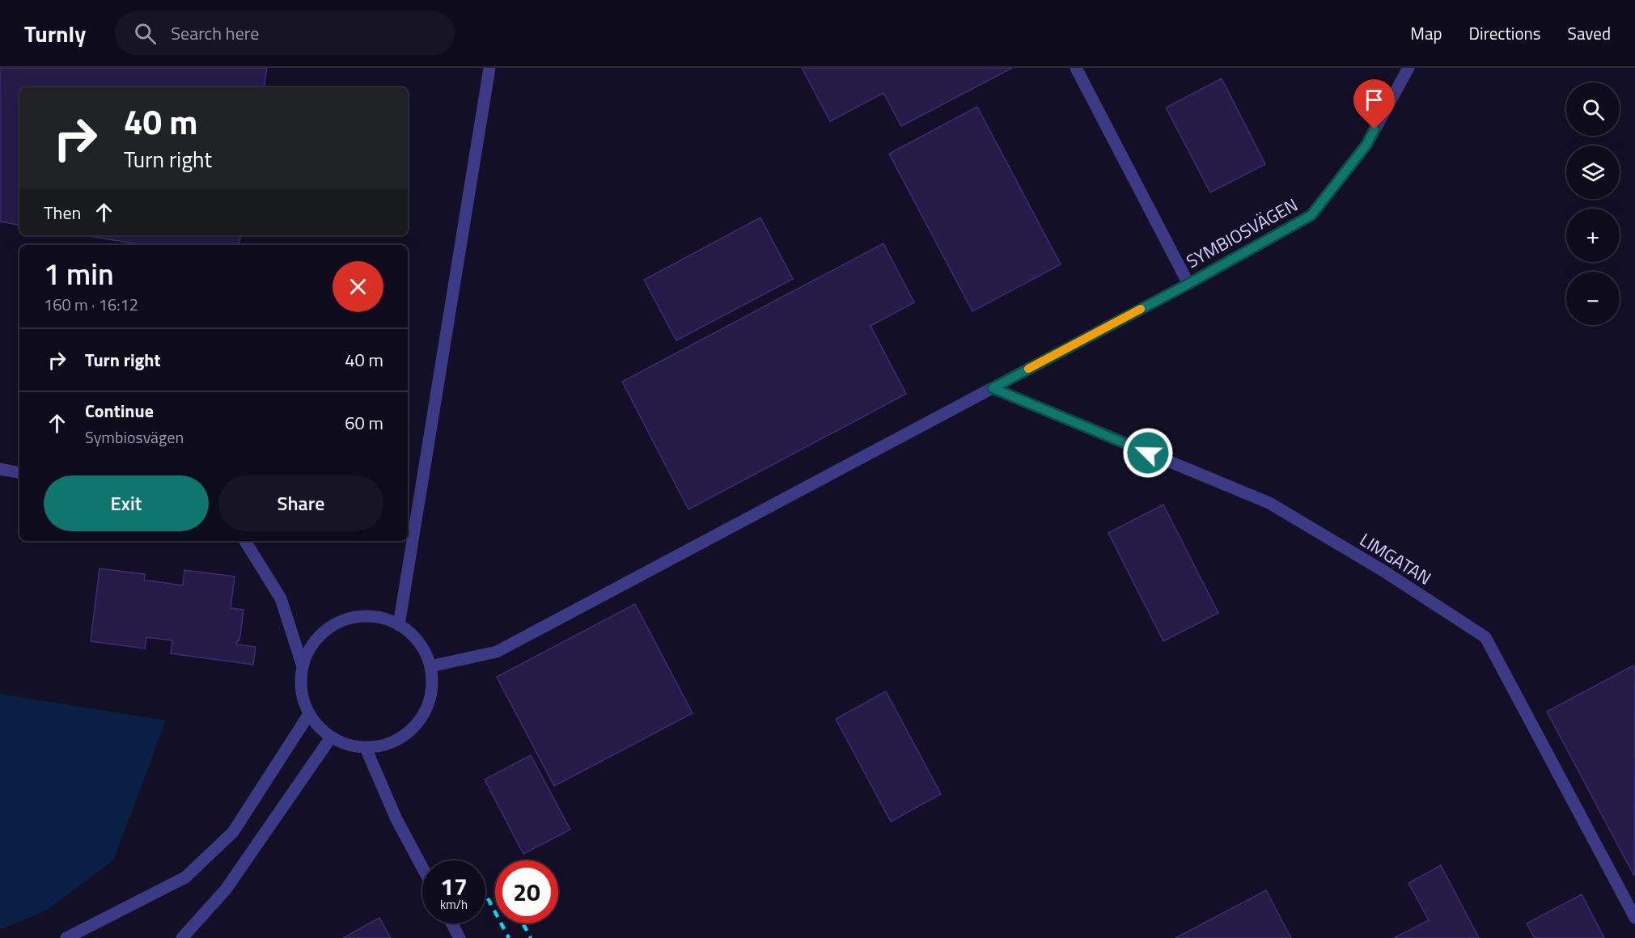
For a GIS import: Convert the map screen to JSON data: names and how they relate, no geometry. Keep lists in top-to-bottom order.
{
  "streets": {
    "lane": ["SYMBIOSVÄGEN", "LIMGATAN"]
  },
  "crossings": [
    ["SYMBIOSVÄGEN", "LIMGATAN"]
  ],
  "page": {
    "header": "Turnly",
    "search": "Search here",
    "nav": ["Map", "Directions", "Saved"],
    "map_buttons": ["+", "−"],
    "turn": ["40 m", "Turn right"],
    "then": "Then",
    "heading": ["1 min", "160 m · 16:12"],
    "list": [
      {
        "name": "Turn right",
        "value": "40 m"
      },
      {
        "name": "Continue",
        "note": "Symbiosvägen",
        "value": "60 m"
      }
    ],
    "buttons": ["Exit", "Share"],
    "speed": "17 km/h",
    "limit": "20"
  }
}
